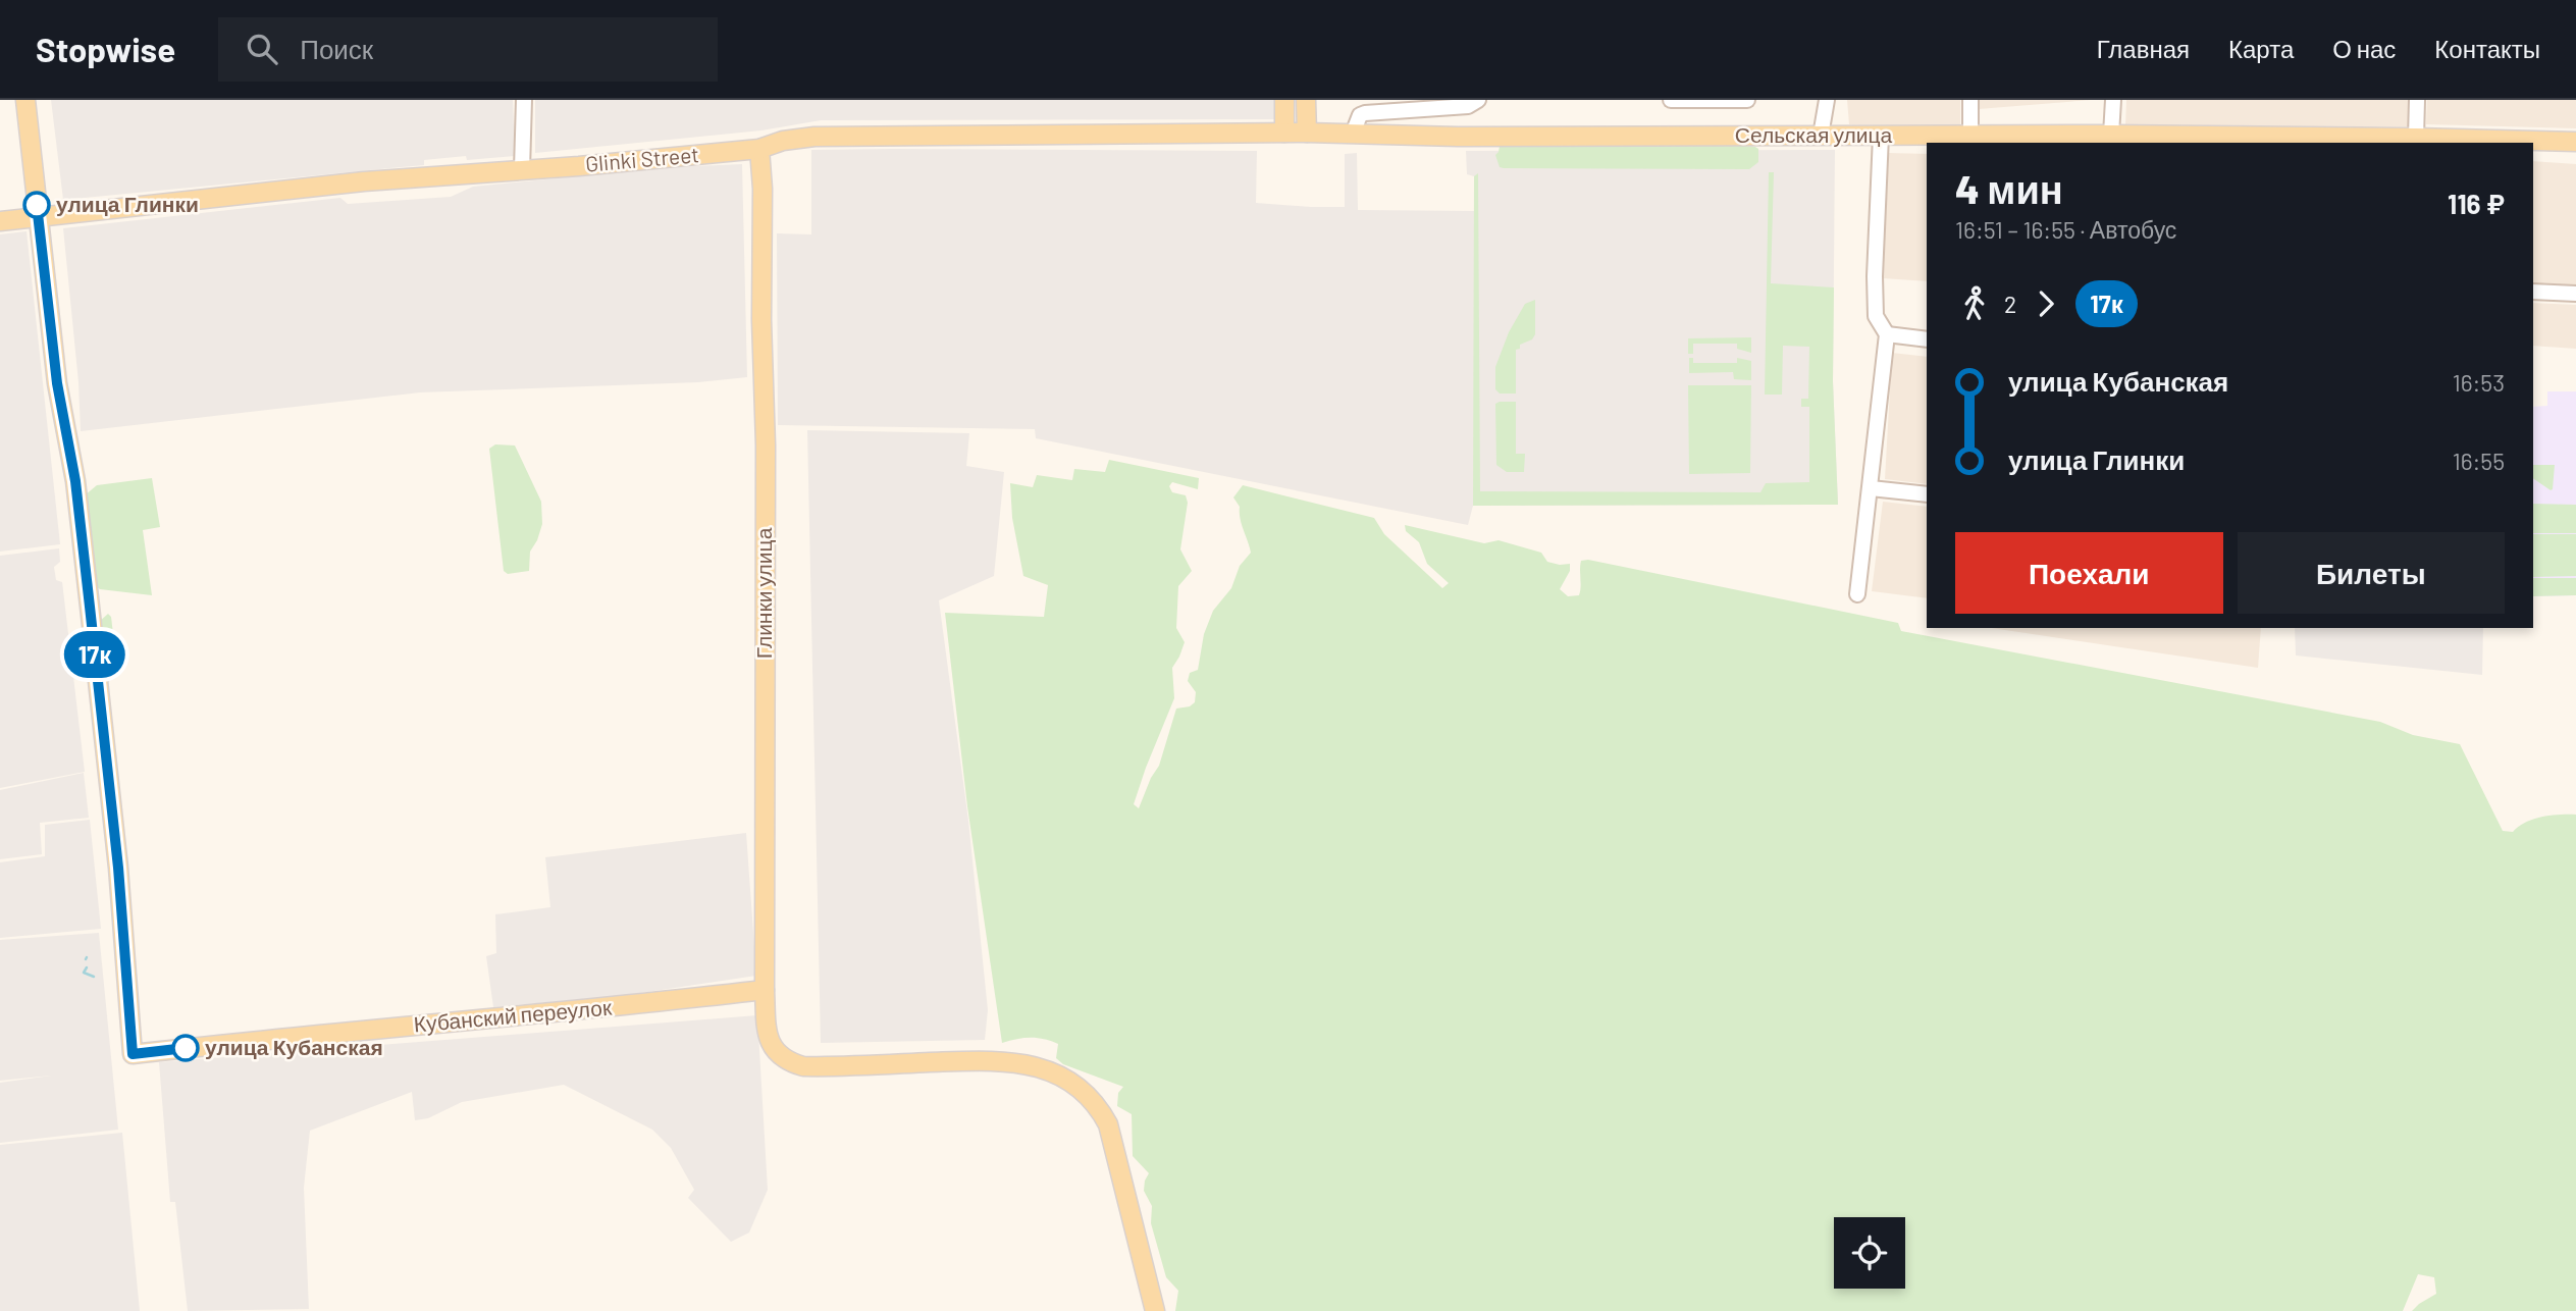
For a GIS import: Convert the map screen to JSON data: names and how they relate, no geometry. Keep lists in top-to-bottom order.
{
  "streets": {
    "main road": [
      "Сельская улица",
      "Glinki Street",
      "Глинки улица",
      "Кубанский переулок"
    ]
  },
  "crossings": [
    ["Сельская улица", "Glinki Street"],
    ["Glinki Street", "Глинки улица"],
    ["Glinki Street", "Кубанский переулок"],
    ["Глинки улица", "Кубанский переулок"]
  ],
  "places": ["улица Глинки", "улица Кубанская"],
  "lines": ["bus line 17к"],
  "page": {
    "header": "Stopwise",
    "search": "Поиск",
    "nav": [
      "Главная",
      "Карта",
      "О нас",
      "Контакты"
    ],
    "on_map": "17к",
    "heading": ["4 мин", "16:51 – 16:55 · Автобус", "116 ₽"],
    "legs": ["2", "17к"],
    "list": [
      {
        "name": "улица Кубанская",
        "value": "16:53"
      },
      {
        "name": "улица Глинки",
        "value": "16:55"
      }
    ],
    "buttons": ["Поехали", "Билеты"]
  }
}
